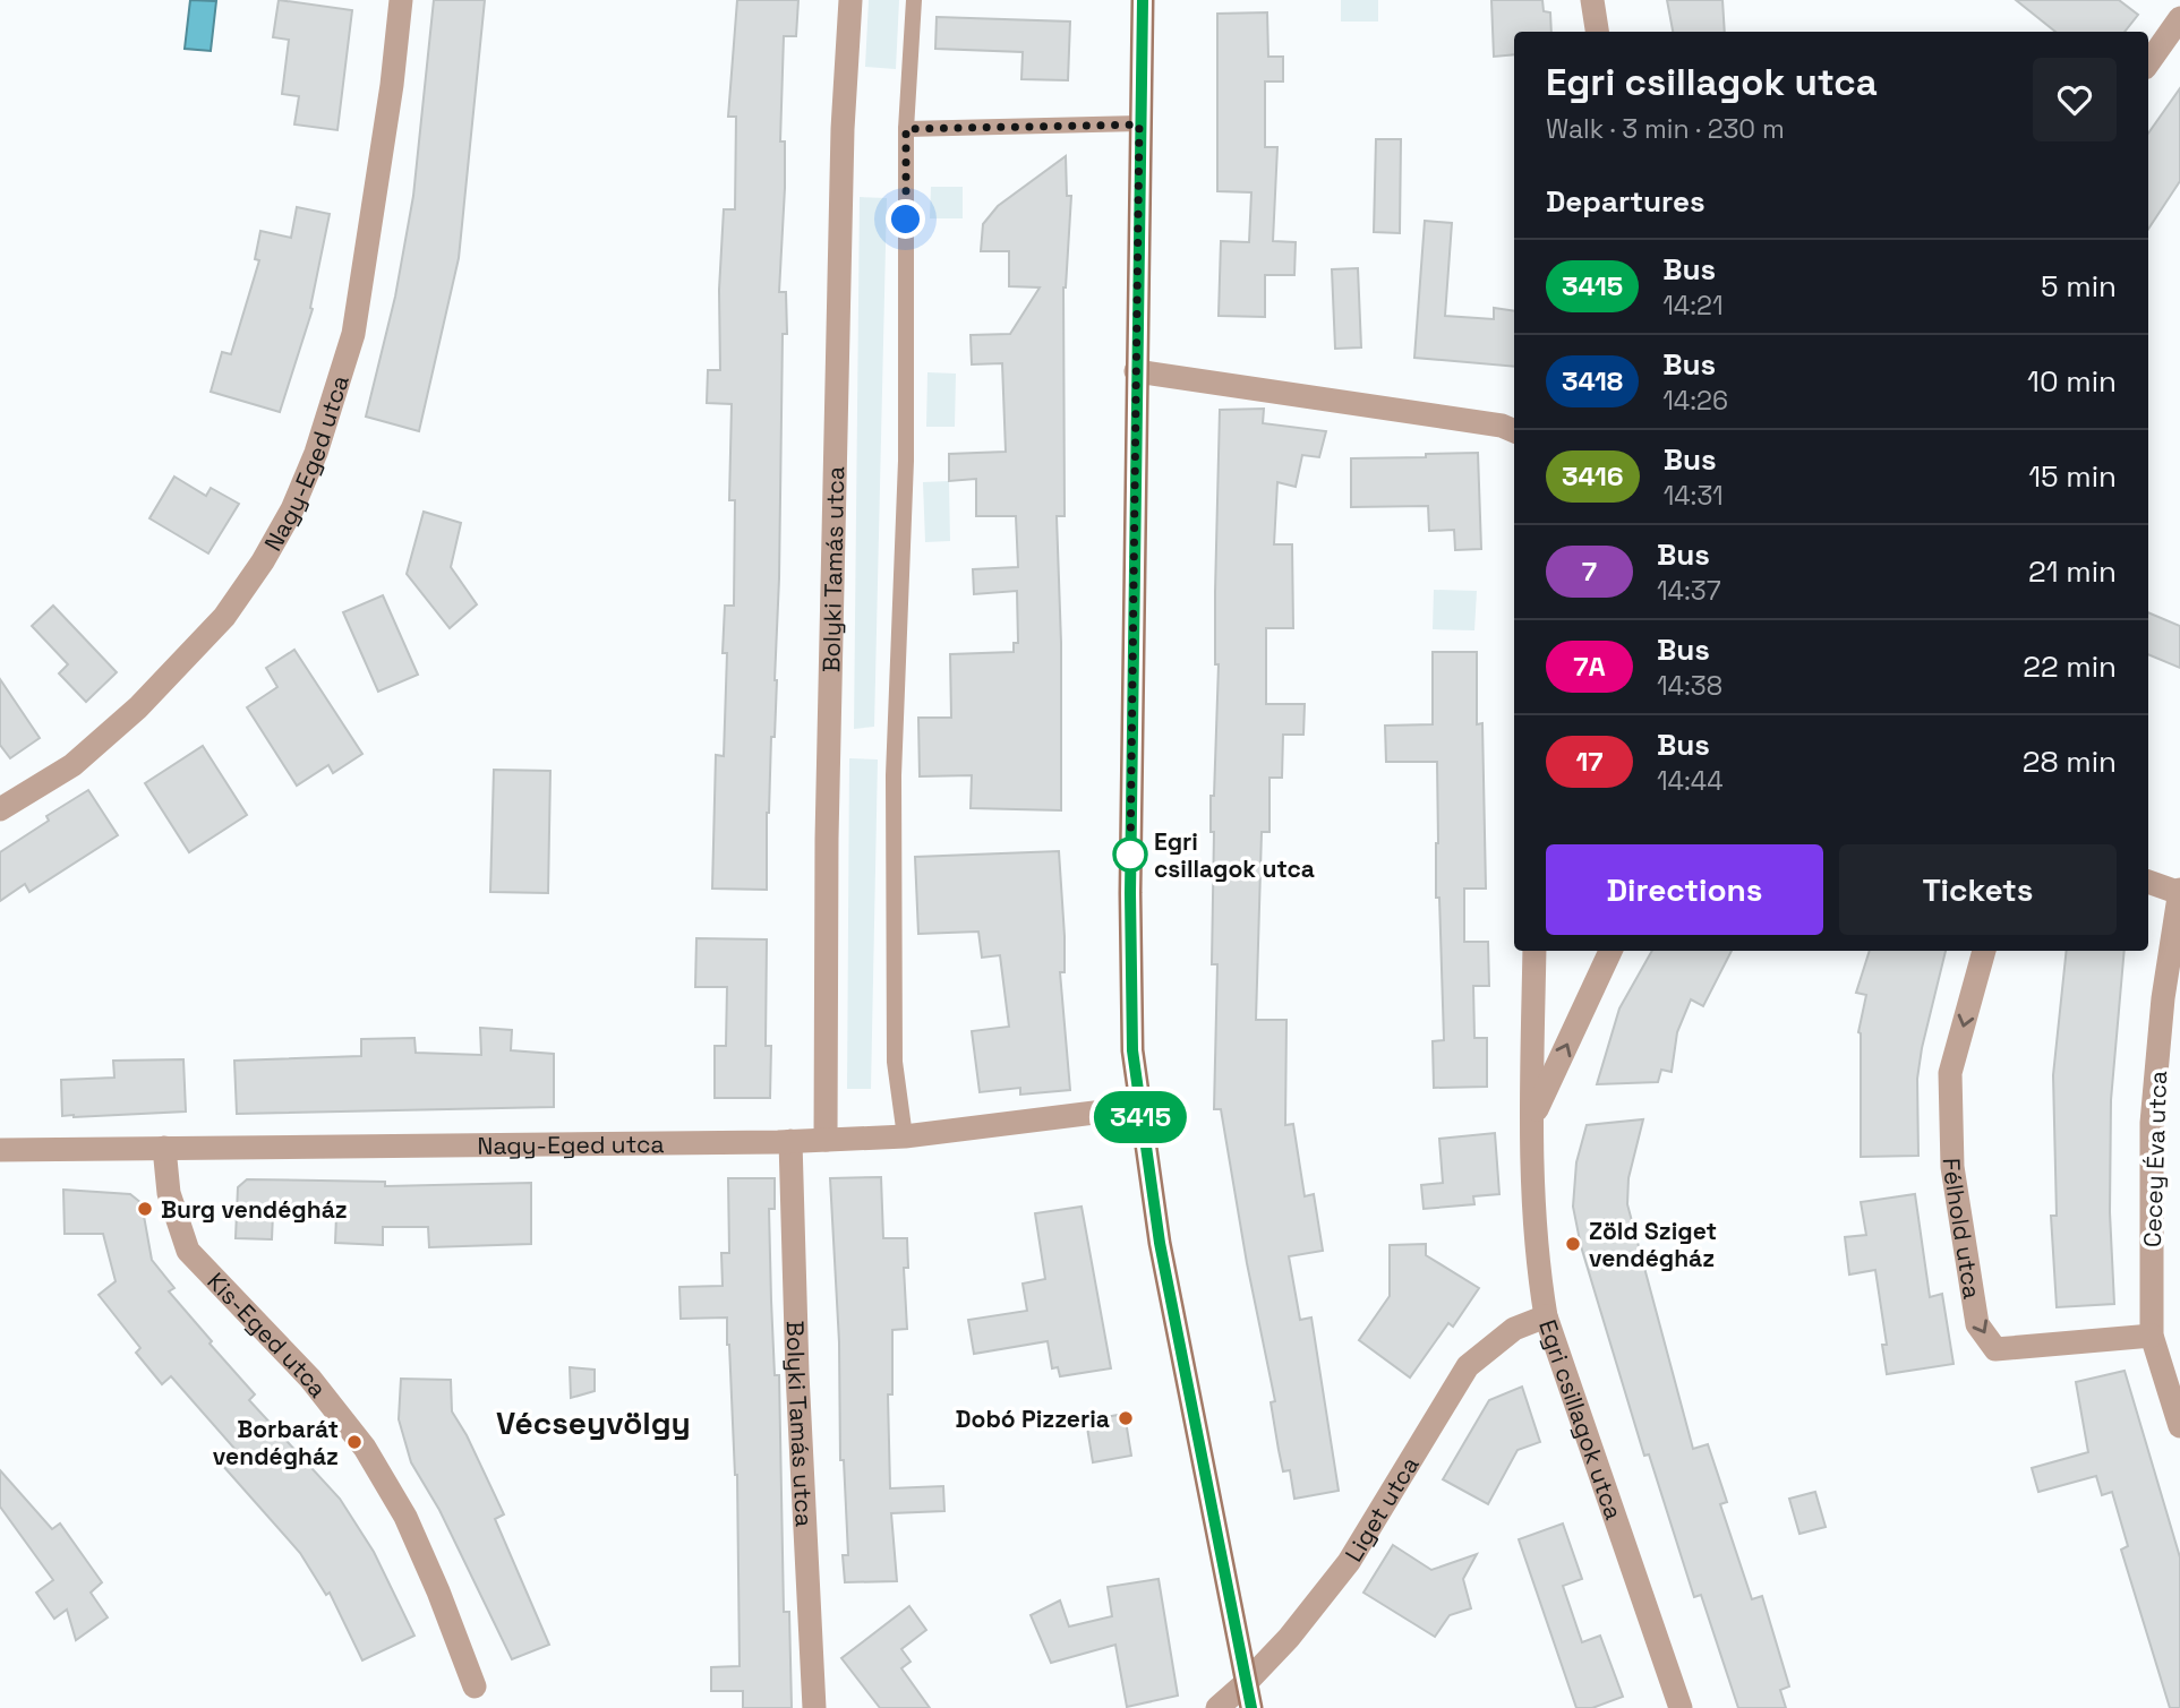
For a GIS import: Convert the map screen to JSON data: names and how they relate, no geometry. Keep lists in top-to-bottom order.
{
  "streets": {
    "street": [
      "Nagy-Eged utca",
      "Bolyki Tamás utca",
      "Cecey Éva utca",
      "Félhold utca",
      "Kis-Eged utca",
      "Egri csillagok utca",
      "Liget utca"
    ]
  },
  "crossings": [
    ["Nagy-Eged utca", "Bolyki Tamás utca"],
    ["Nagy-Eged utca", "Kis-Eged utca"],
    ["Cecey Éva utca", "Félhold utca"],
    ["Egri csillagok utca", "Liget utca"]
  ],
  "districts": ["Vécseyvölgy"],
  "places": [
    "Egri csillagok utca",
    "Burg vendégház",
    "Zöld Sziget vendégház",
    "Dobó Pizzeria",
    "Borbarát vendégház"
  ],
  "lines": ["bus line 3415"],
  "page": {
    "on_map": "3415",
    "heading": [
      ["Egri csillagok utca", "Walk · 3 min · 230 m"],
      "Departures"
    ],
    "list": [
      {
        "mark": "3415",
        "name": "Bus",
        "note": "14:21",
        "value": "5 min"
      },
      {
        "mark": "3418",
        "name": "Bus",
        "note": "14:26",
        "value": "10 min"
      },
      {
        "mark": "3416",
        "name": "Bus",
        "note": "14:31",
        "value": "15 min"
      },
      {
        "mark": "7",
        "name": "Bus",
        "note": "14:37",
        "value": "21 min"
      },
      {
        "mark": "7A",
        "name": "Bus",
        "note": "14:38",
        "value": "22 min"
      },
      {
        "mark": "17",
        "name": "Bus",
        "note": "14:44",
        "value": "28 min"
      }
    ],
    "buttons": ["Directions", "Tickets"]
  }
}
